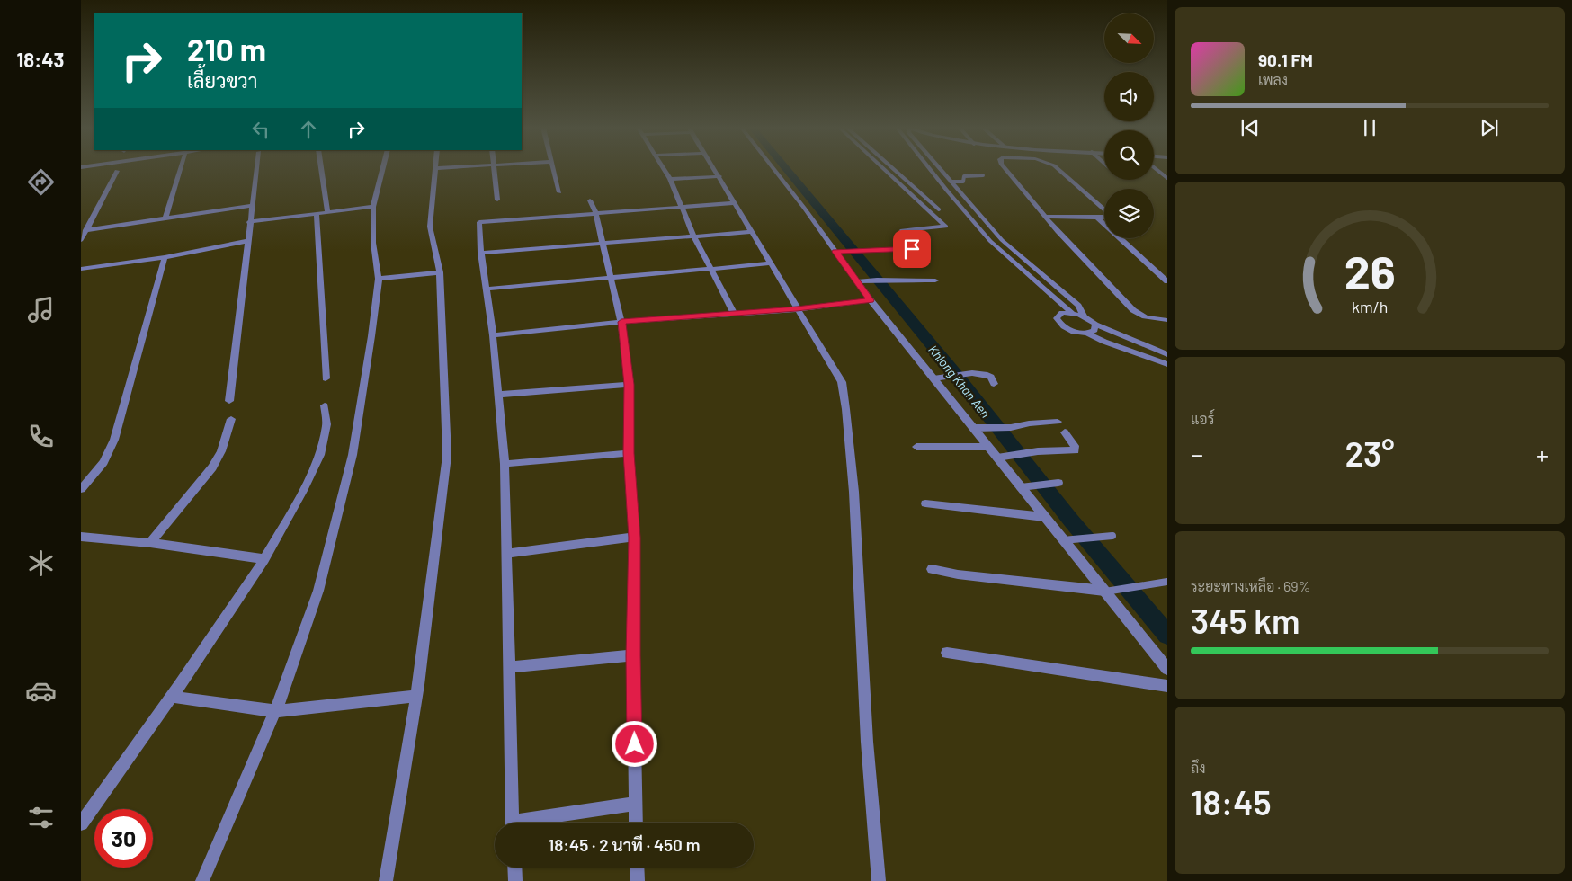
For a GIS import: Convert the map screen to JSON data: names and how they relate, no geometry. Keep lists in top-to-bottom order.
{
  "water": ["Khlong Khan Aen"],
  "north": "bottom right",
  "page": {
    "tabs": "18:43",
    "turn": ["210 m", "เลี้ยวขวา"],
    "song": ["90.1 FM", "เพลง"],
    "tile": [
      "แอร์",
      ["ระยะทางเหลือ · 69%", "345 km"],
      ["ถึง", "18:45"]
    ],
    "heat": ["−", "23°", "+"],
    "limit": "30",
    "trip": "18:45 · 2 นาที · 450 m",
    "gauge": ["26", "km/h"]
  }
}
